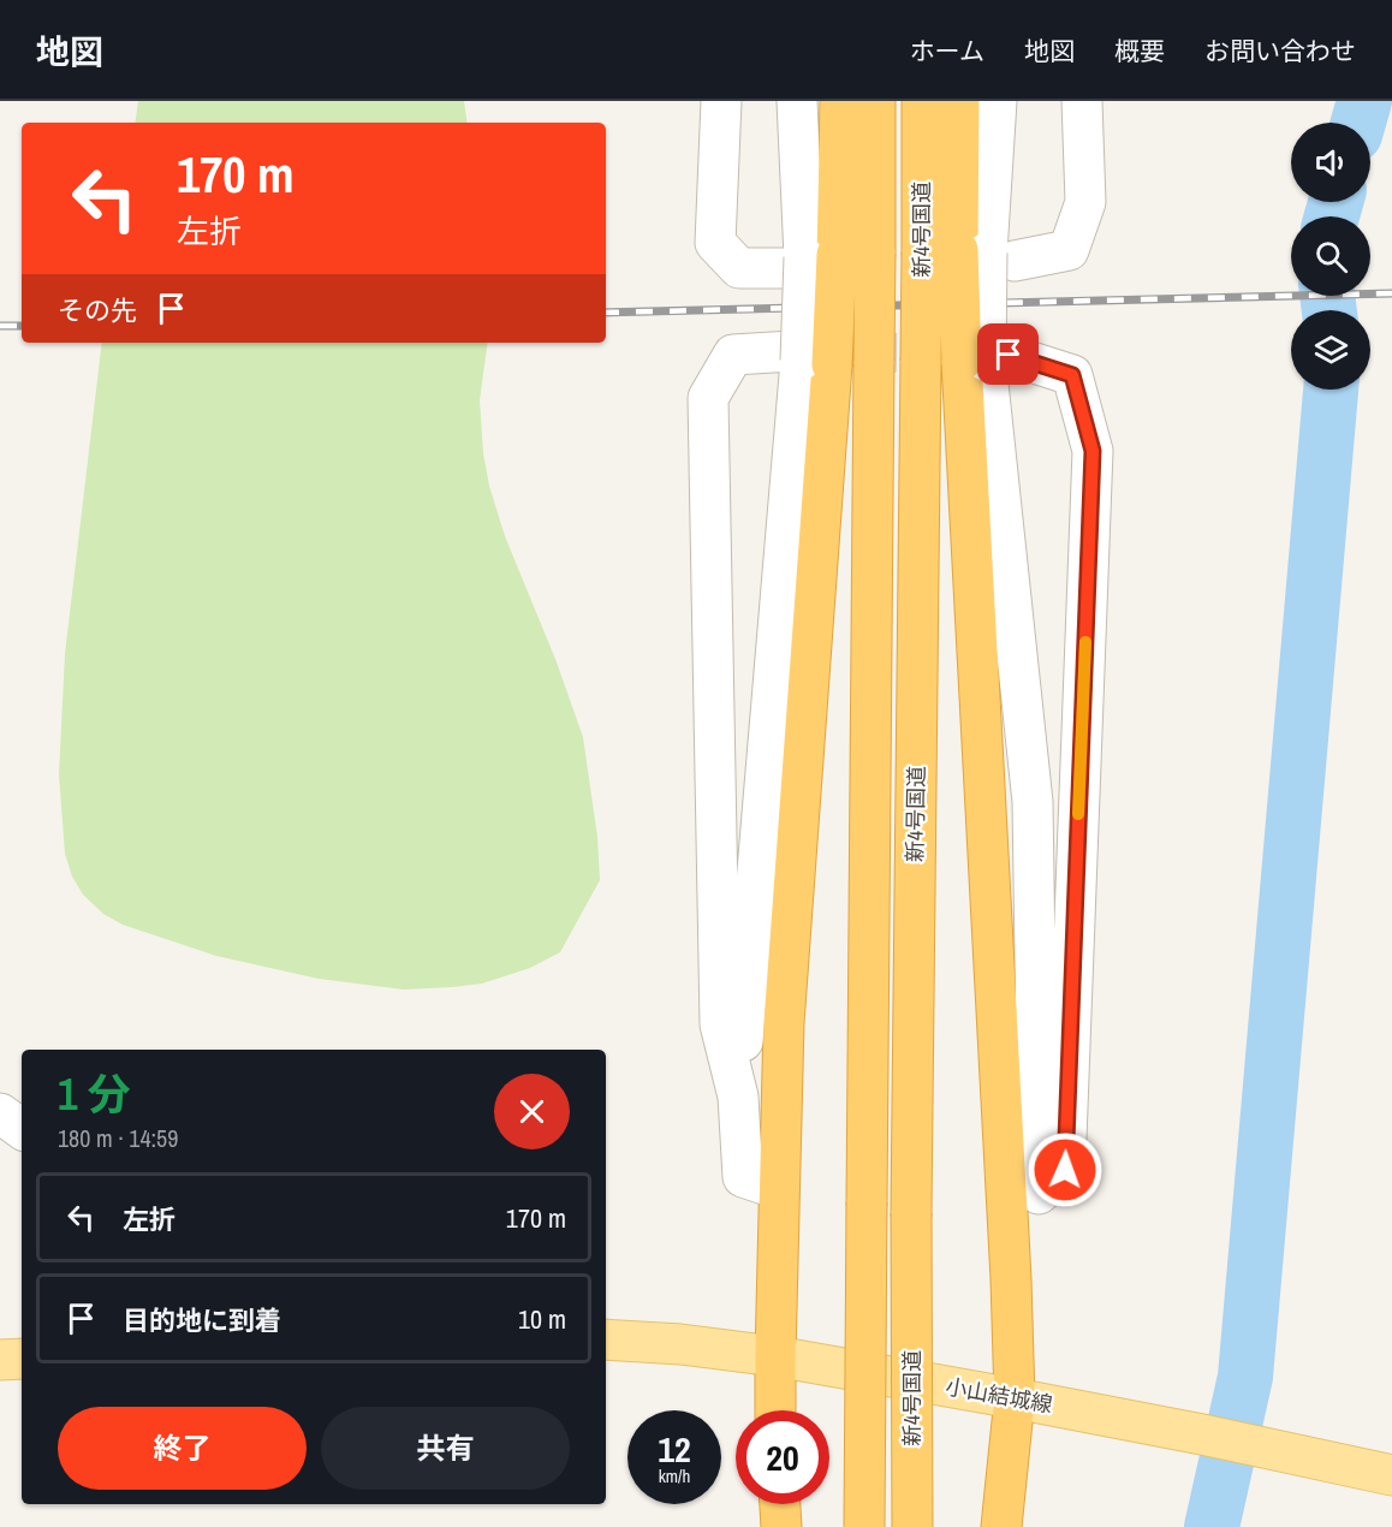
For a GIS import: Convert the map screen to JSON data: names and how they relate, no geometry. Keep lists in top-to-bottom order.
{
  "streets": {
    "highway": ["新4号国道"],
    "main road": ["小山結城線"]
  },
  "page": {
    "header": "地図",
    "nav": [
      "ホーム",
      "地図",
      "概要",
      "お問い合わせ"
    ],
    "turn": ["170 m", "左折"],
    "then": "その先",
    "heading": ["1 分", "180 m · 14:59"],
    "list": [
      {
        "name": "左折",
        "value": "170 m"
      },
      {
        "name": "目的地に到着",
        "value": "10 m"
      }
    ],
    "buttons": ["終了", "共有"],
    "speed": "12 km/h",
    "limit": "20"
  }
}
